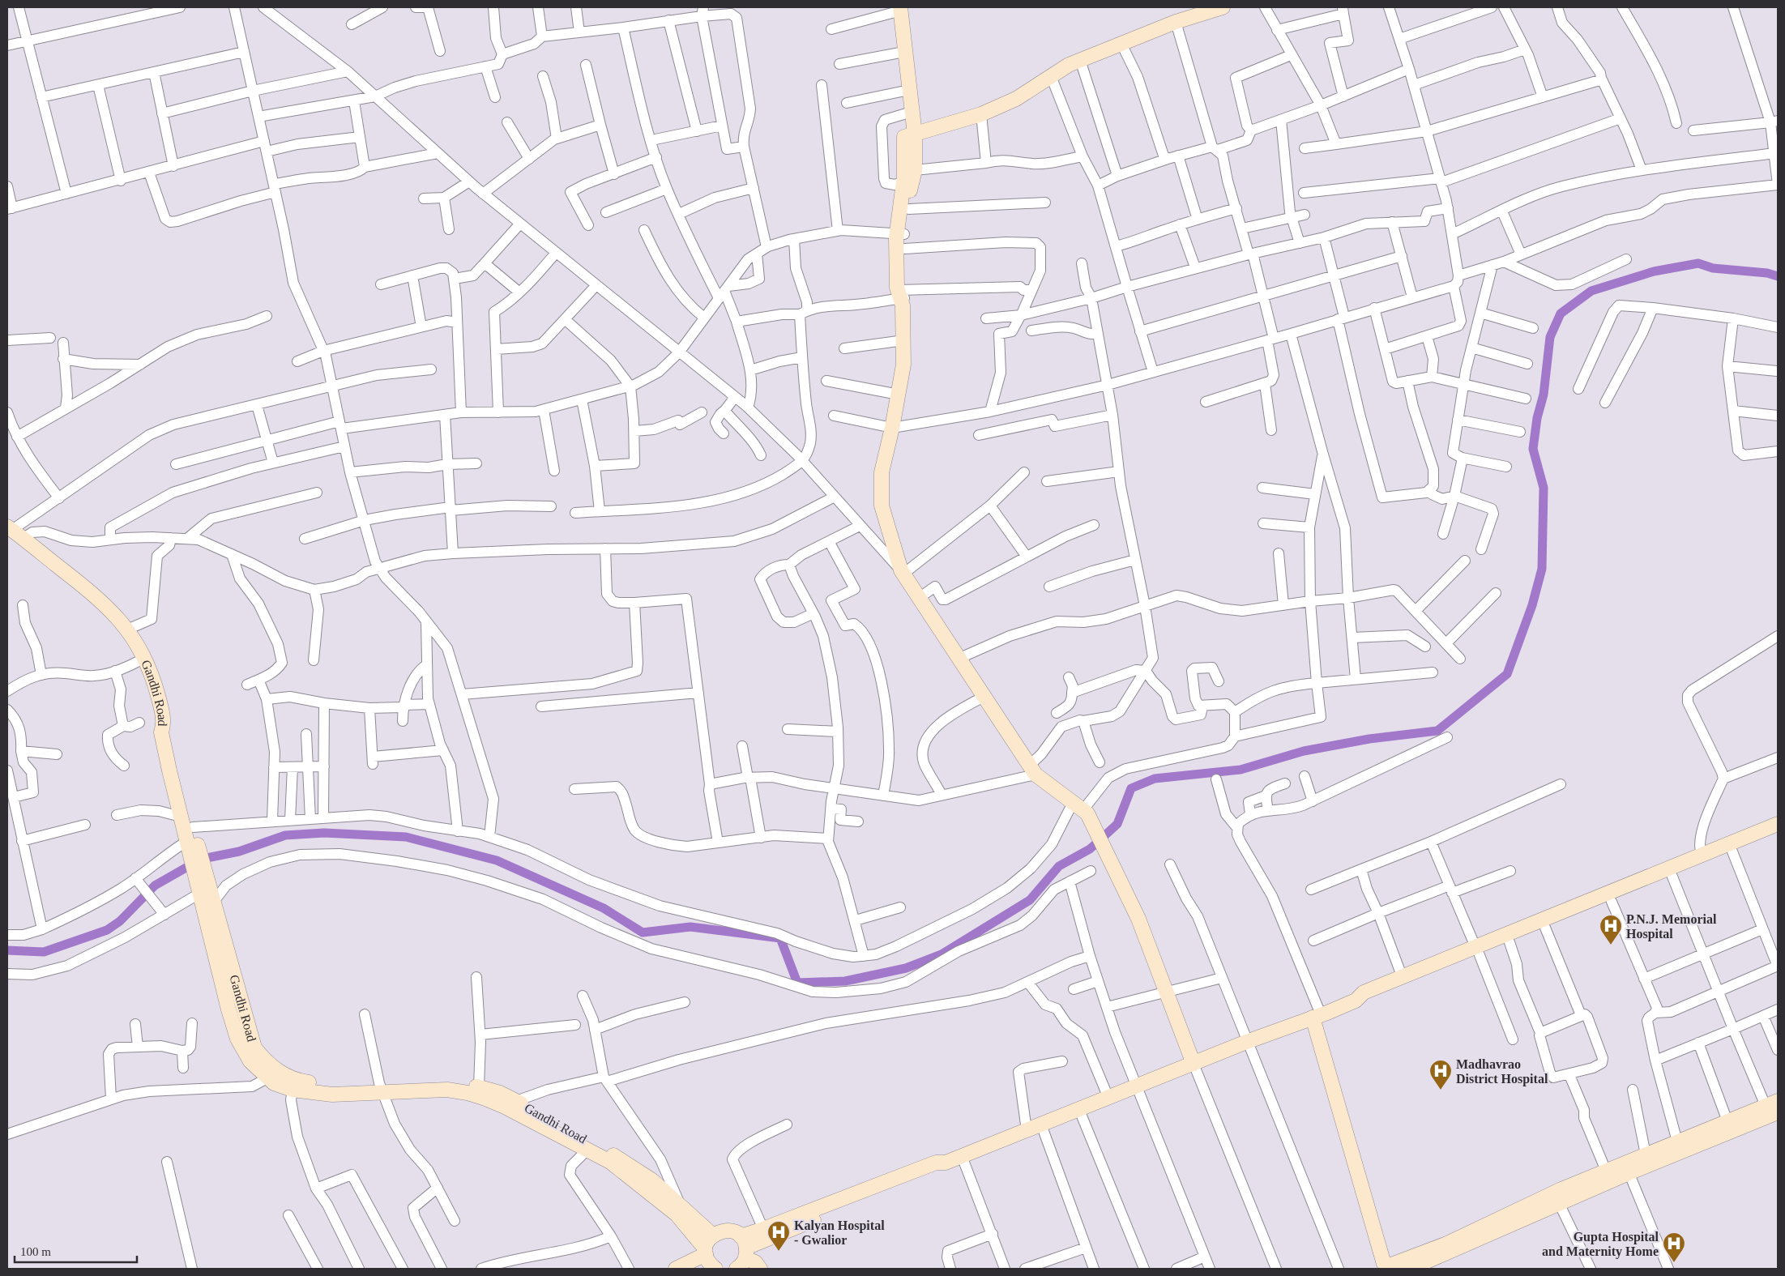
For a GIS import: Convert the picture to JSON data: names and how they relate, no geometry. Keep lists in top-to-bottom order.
{
  "streets": {
    "main road": ["Gandhi Road"]
  },
  "places": {
    "hospital": [
      "P.N.J. Memorial Hospital",
      "Madhavrao District Hospital",
      "Kalyan Hospital - Gwalior",
      "Gupta Hospital and Maternity Home"
    ]
  },
  "scale_bar": "100 m"
}
